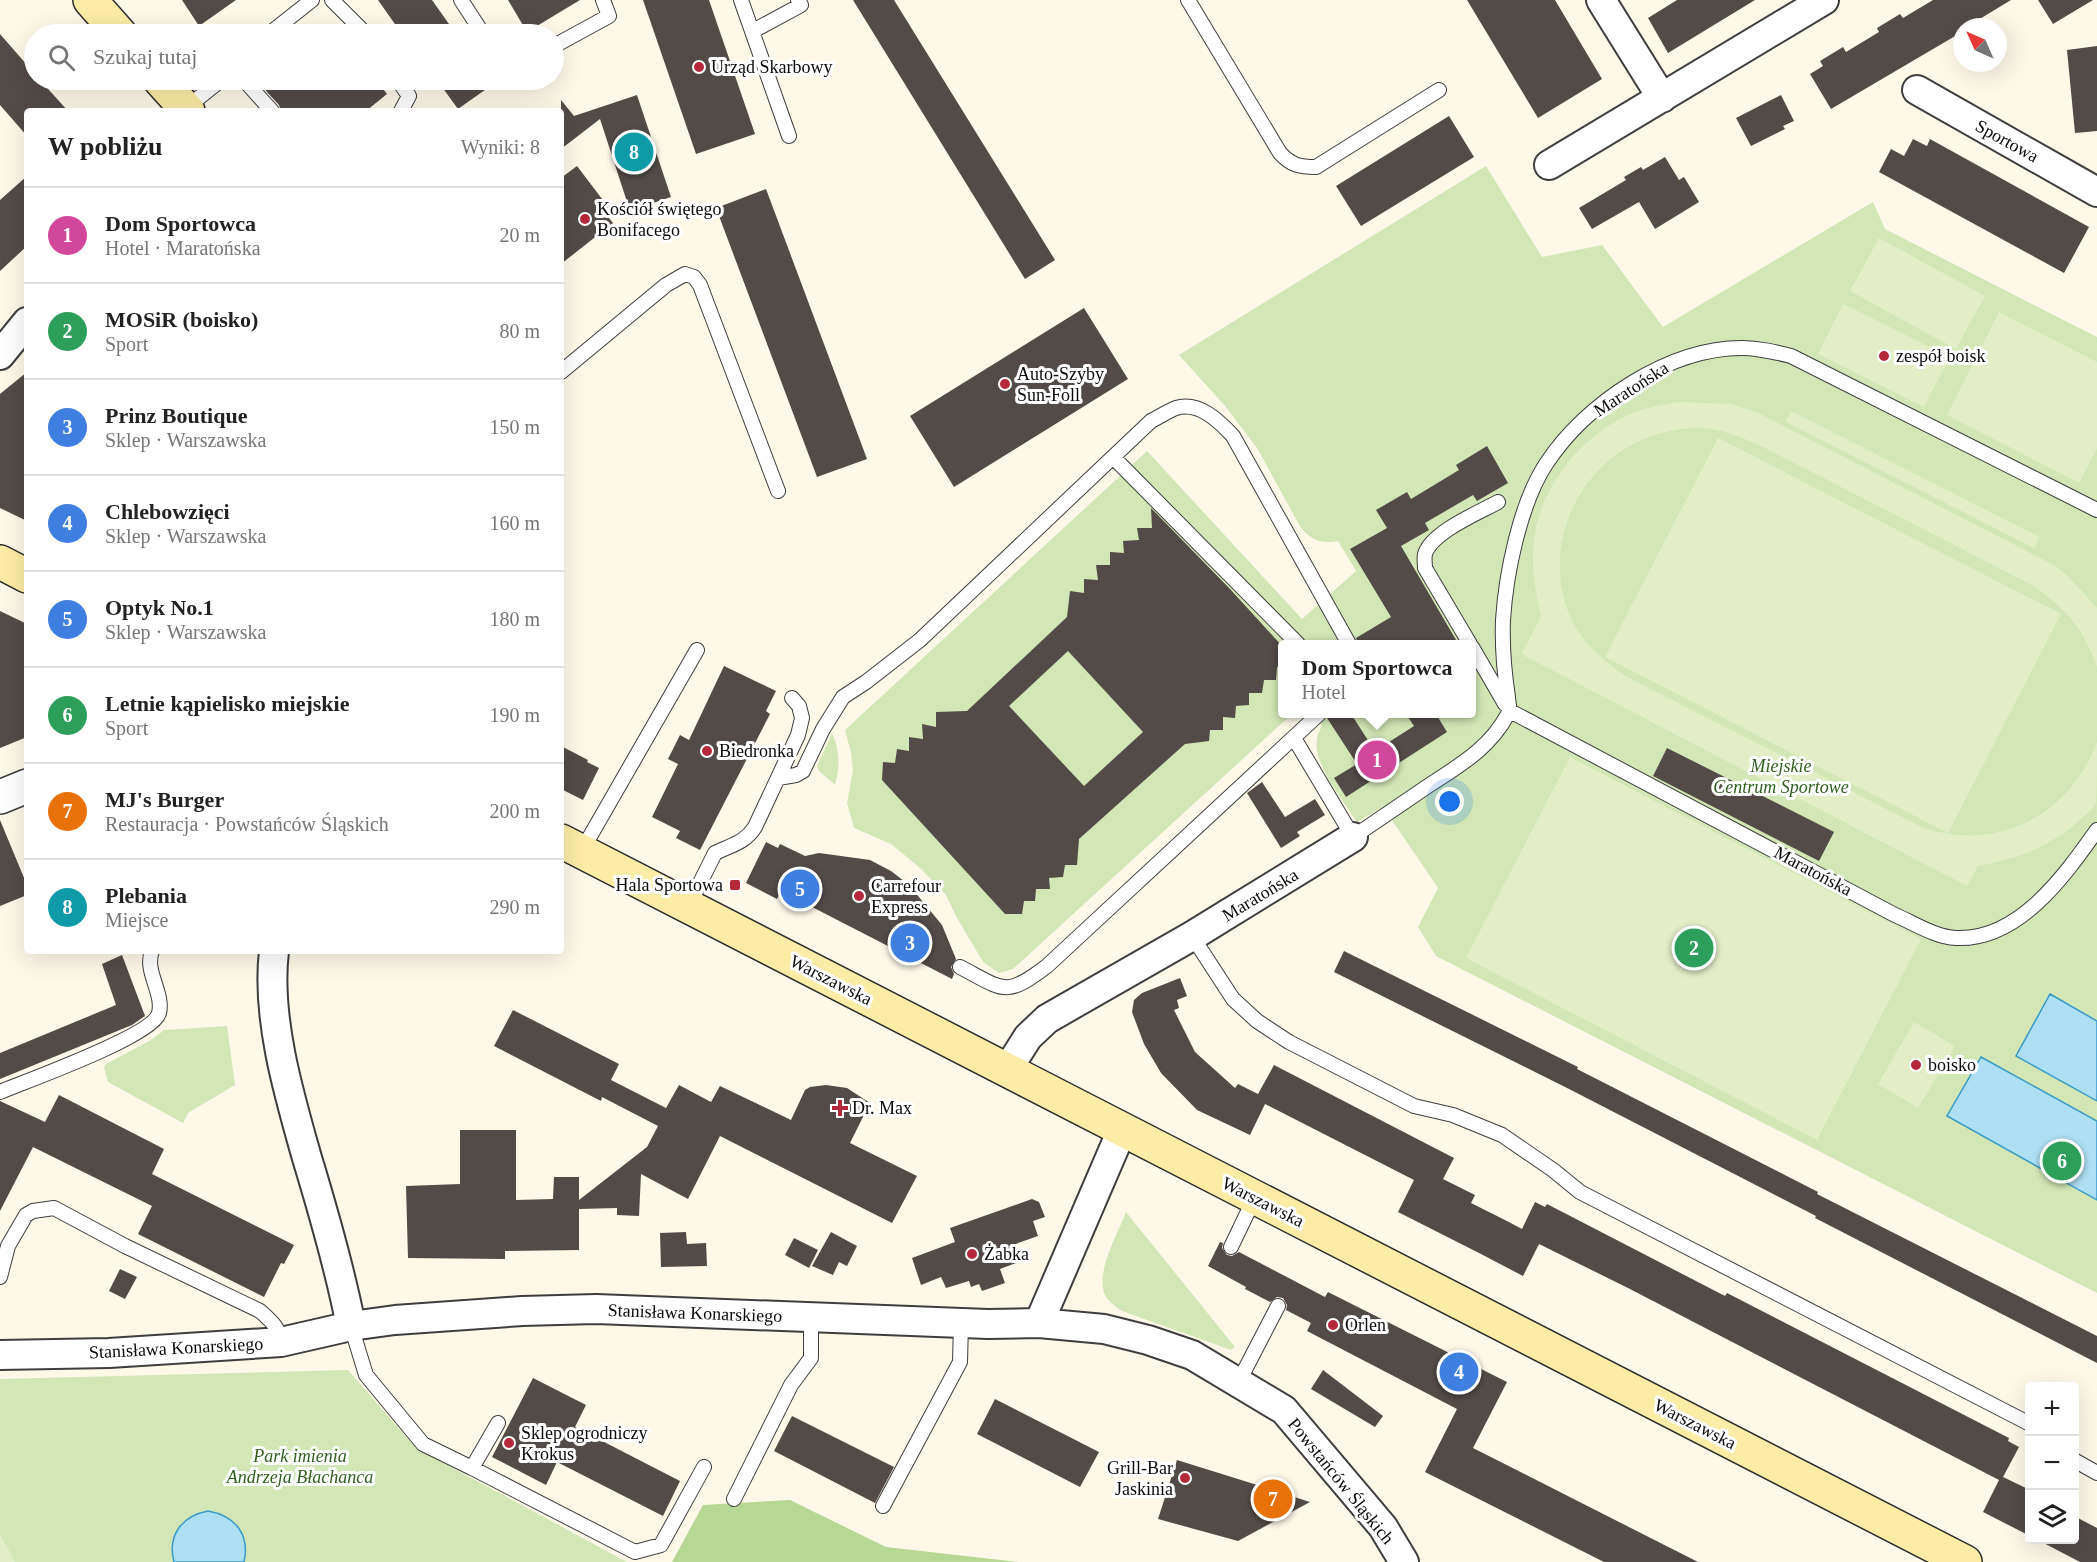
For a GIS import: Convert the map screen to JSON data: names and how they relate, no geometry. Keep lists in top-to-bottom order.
{
  "streets": {
    "main road": ["Warszawska"],
    "street": [
      "Sportowa",
      "Maratońska",
      "Stanisława Konarskiego",
      "Powstańców Śląskich"
    ]
  },
  "crossings": [
    ["Maratońska", "Warszawska"],
    ["Stanisława Konarskiego", "Powstańców Śląskich"]
  ],
  "parks": ["Miejskie Centrum Sportowe", "Park imienia Andrzeja Błachanca"],
  "places": {
    "other": [
      "Urząd Skarbowy",
      "Kościół świętego Bonifacego",
      "zespół boisk",
      "Auto-Szyby Sun-Foll",
      "Biedronka",
      "Carrefour Express",
      "boisko",
      "Żabka",
      "Orlen",
      "Sklep ogrodniczy Krokus",
      "Grill-Bar Jaskinia"
    ],
    "transit": ["Hala Sportowa"],
    "health": ["Dr. Max"]
  },
  "north": "top left",
  "page": {
    "search": "Szukaj tutaj",
    "heading": ["W pobliżu", "Wyniki: 8"],
    "pins": [
      "8",
      "1",
      "5",
      "3",
      "2",
      "6",
      "4",
      "7"
    ],
    "list": [
      {
        "mark": "1",
        "name": "Dom Sportowca",
        "note": "Hotel · Maratońska",
        "value": "20 m"
      },
      {
        "mark": "2",
        "name": "MOSiR (boisko)",
        "note": "Sport",
        "value": "80 m"
      },
      {
        "mark": "3",
        "name": "Prinz Boutique",
        "note": "Sklep · Warszawska",
        "value": "150 m"
      },
      {
        "mark": "4",
        "name": "Chlebowzięci",
        "note": "Sklep · Warszawska",
        "value": "160 m"
      },
      {
        "mark": "5",
        "name": "Optyk No.1",
        "note": "Sklep · Warszawska",
        "value": "180 m"
      },
      {
        "mark": "6",
        "name": "Letnie kąpielisko miejskie",
        "note": "Sport",
        "value": "190 m"
      },
      {
        "mark": "7",
        "name": "MJ's Burger",
        "note": "Restauracja · Powstańców Śląskich",
        "value": "200 m"
      },
      {
        "mark": "8",
        "name": "Plebania",
        "note": "Miejsce",
        "value": "290 m"
      }
    ],
    "popup": ["Dom Sportowca", "Hotel"],
    "map_buttons": ["+", "−"]
  }
}
